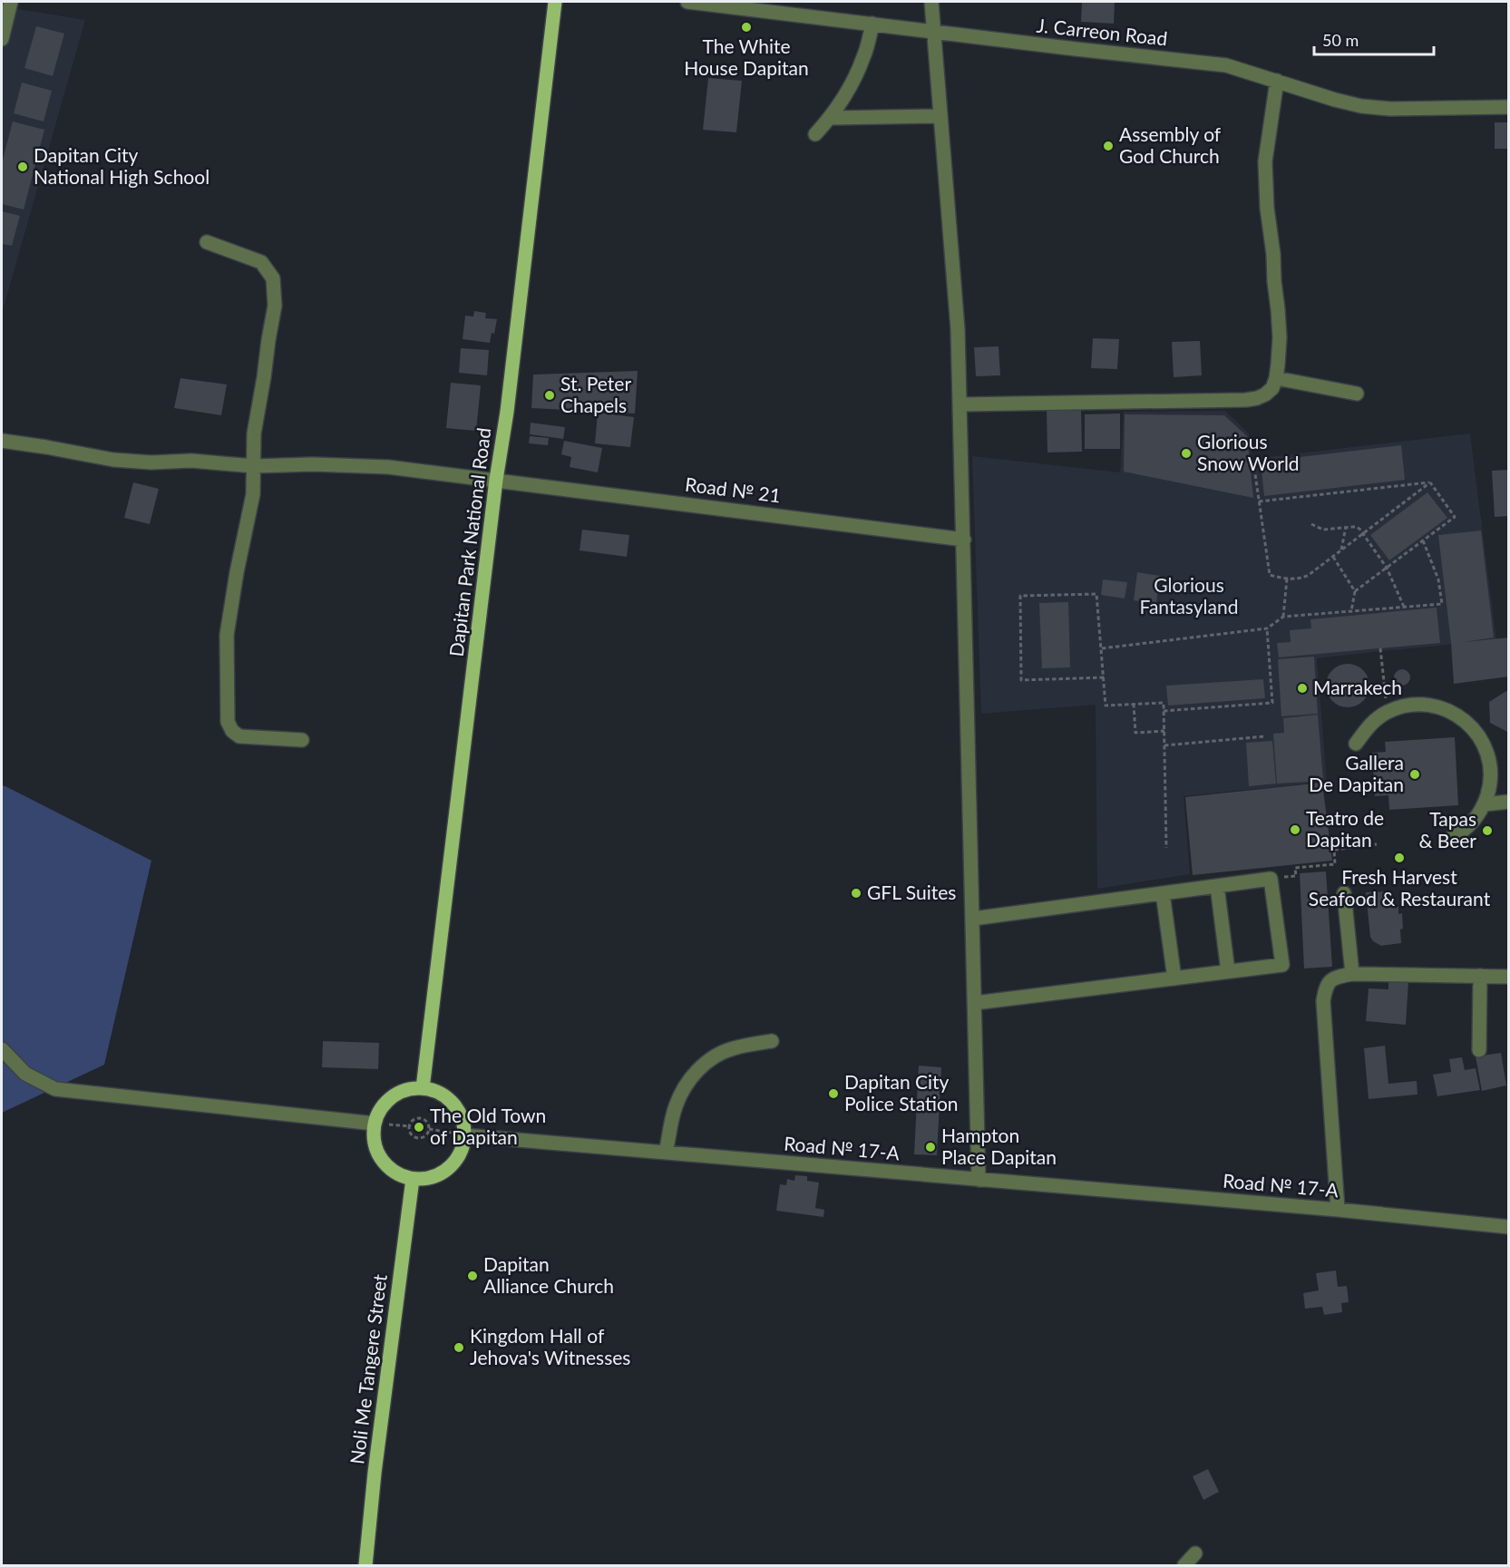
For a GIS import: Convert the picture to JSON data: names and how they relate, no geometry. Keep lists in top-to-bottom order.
{
  "streets": {
    "main road": ["Dapitan Park National Road", "Noli Me Tangere Street"],
    "street": ["J. Carreon Road", "Road № 21", "Road № 17-A"]
  },
  "crossings": [
    ["Road № 21", "Dapitan Park National Road"]
  ],
  "parks": ["Glorious Fantasyland"],
  "places": [
    "The White House Dapitan",
    "Assembly of God Church",
    "Dapitan City National High School",
    "St. Peter Chapels",
    "Glorious Snow World",
    "Marrakech",
    "Gallera De Dapitan",
    "Teatro de Dapitan",
    "Tapas & Beer",
    "Fresh Harvest Seafood & Restaurant",
    "GFL Suites",
    "Dapitan City Police Station",
    "The Old Town of Dapitan",
    "Hampton Place Dapitan",
    "Dapitan Alliance Church",
    "Kingdom Hall of Jehova's Witnesses"
  ],
  "scale_bar": "50 m"
}
